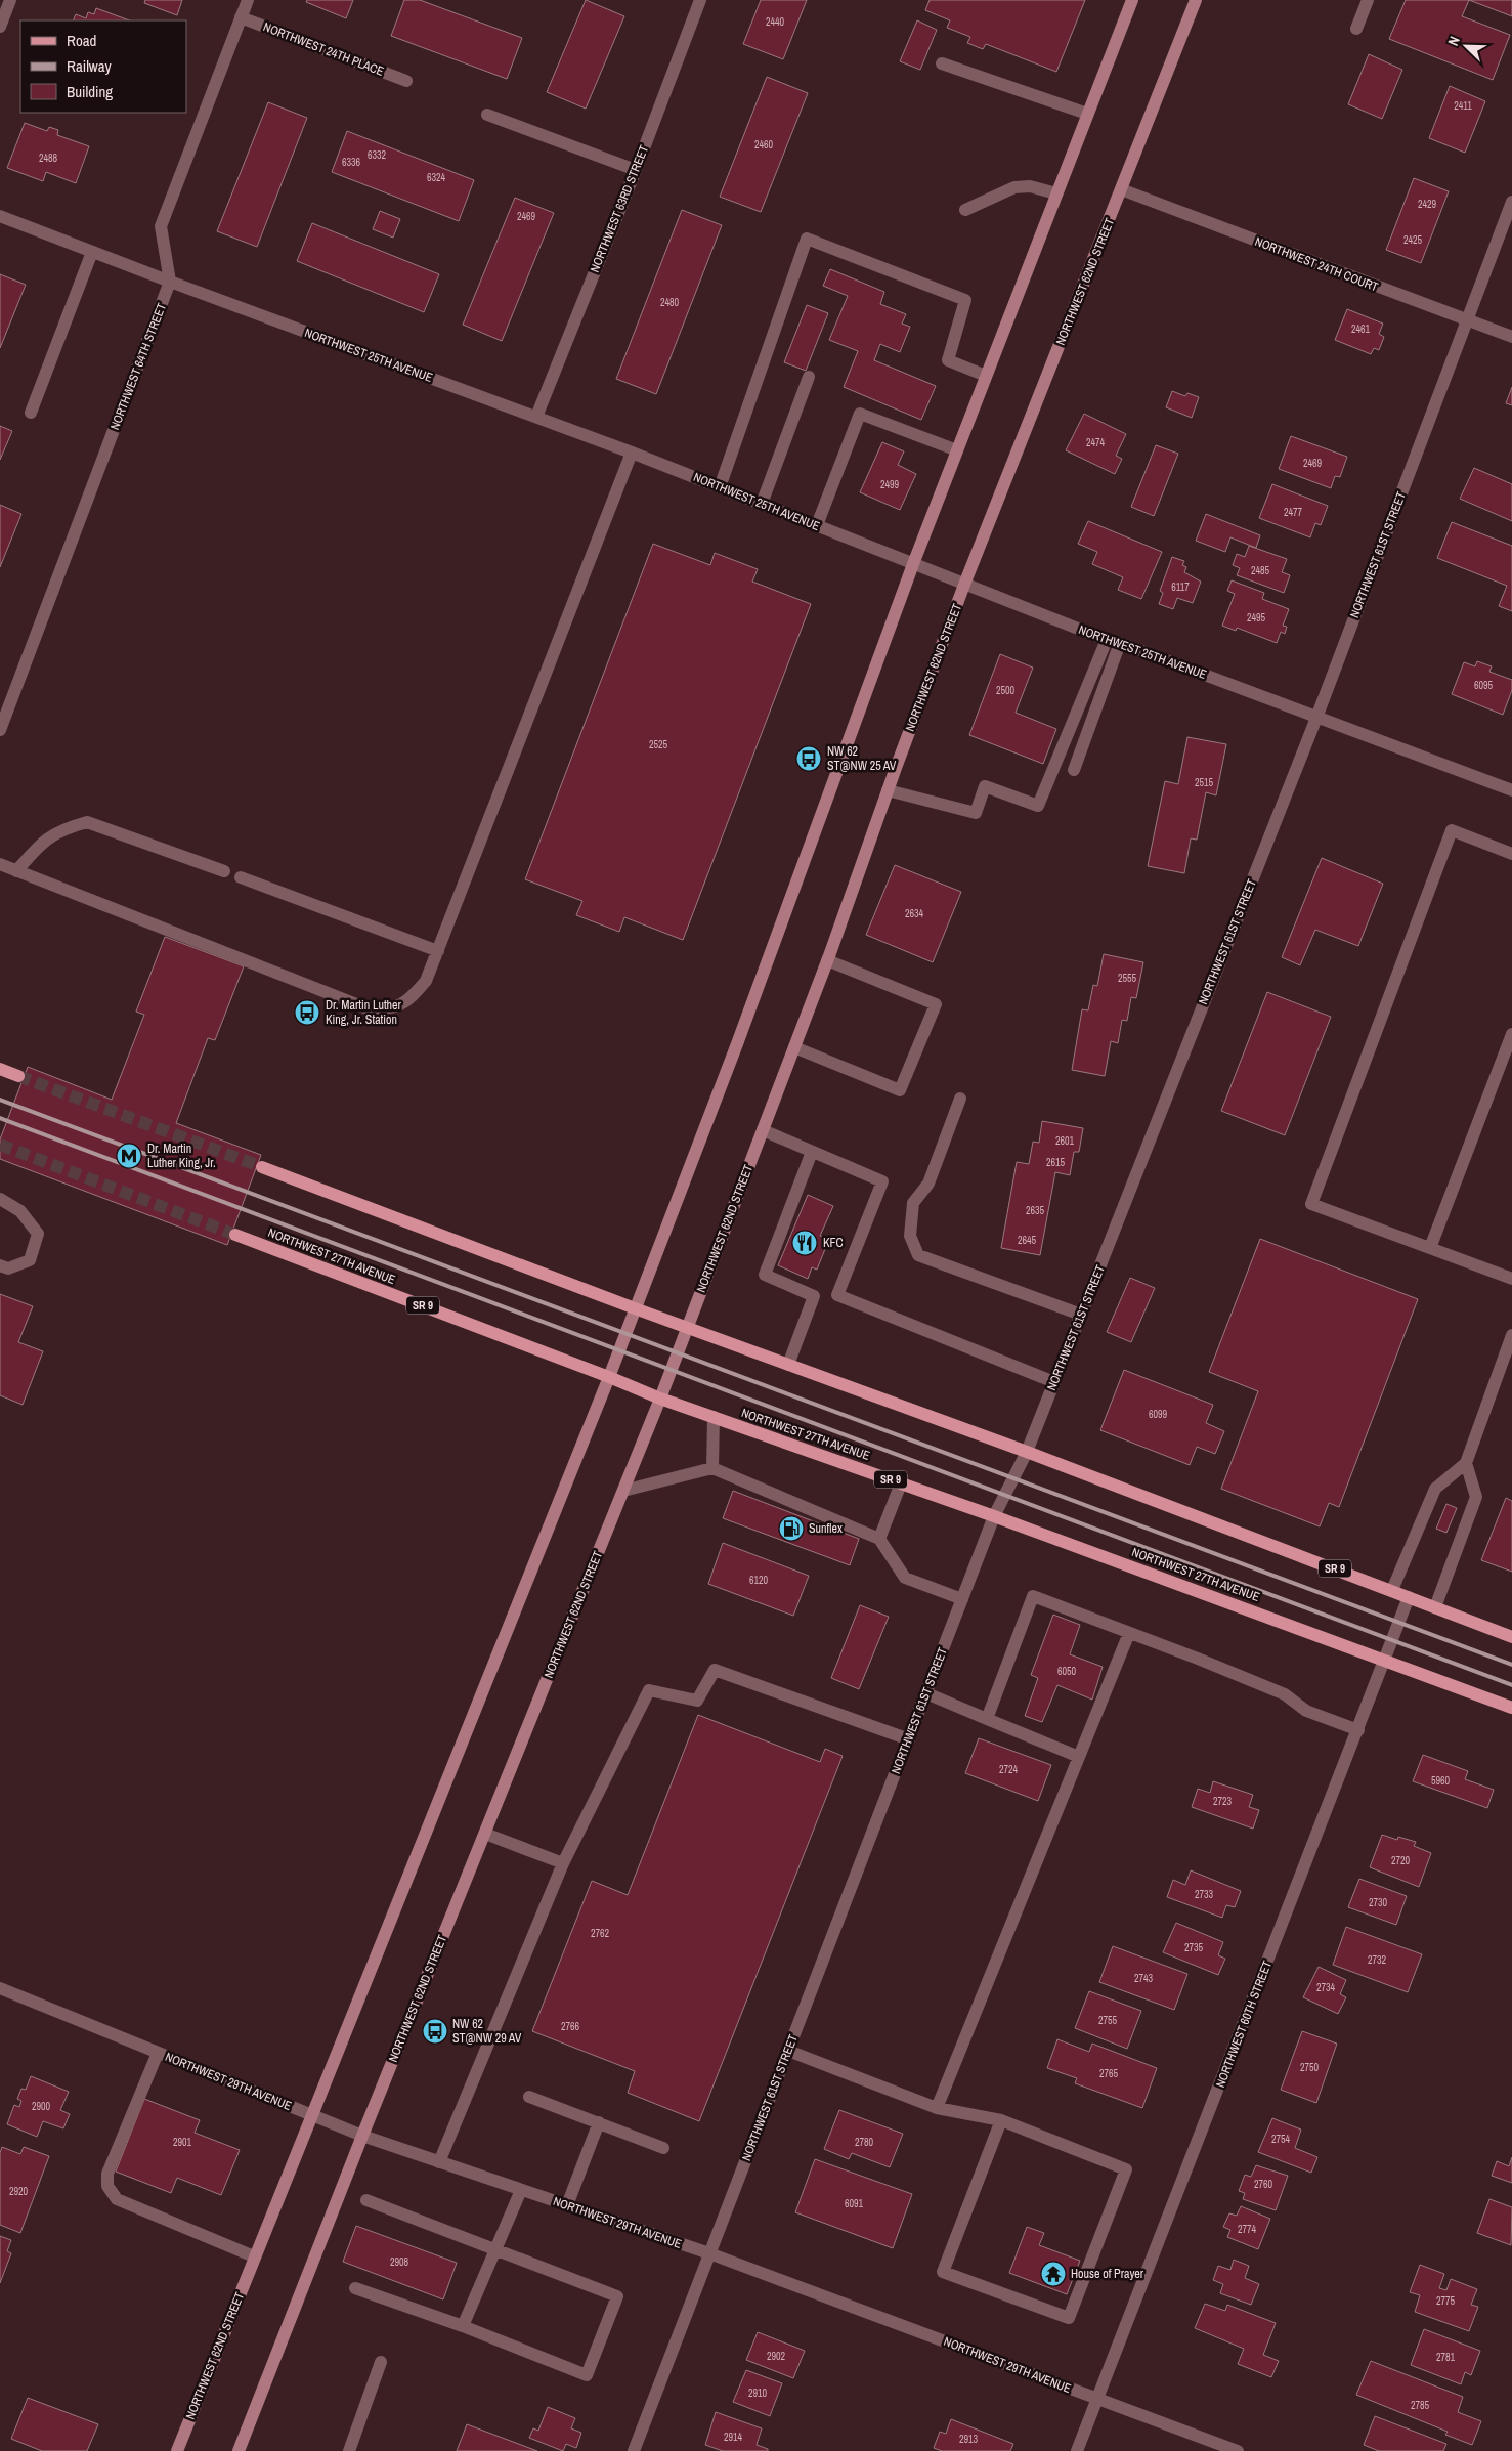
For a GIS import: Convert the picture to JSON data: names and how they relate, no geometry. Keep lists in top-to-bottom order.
{
  "streets": {
    "main road": ["NORTHWEST 62ND STREET", "NORTHWEST 27TH AVENUE", "SR 9"],
    "street": [
      "NORTHWEST 24TH PLACE",
      "NORTHWEST 63RD STREET",
      "NORTHWEST 24TH COURT",
      "NORTHWEST 25TH AVENUE",
      "NORTHWEST 64TH STREET",
      "NORTHWEST 61ST STREET",
      "NORTHWEST 60TH STREET",
      "NORTHWEST 29TH AVENUE"
    ]
  },
  "crossings": [
    ["NORTHWEST 63RD STREET", "NORTHWEST 25TH AVENUE"],
    ["NORTHWEST 24TH COURT", "NORTHWEST 62ND STREET"],
    ["NORTHWEST 24TH COURT", "NORTHWEST 61ST STREET"],
    ["NORTHWEST 62ND STREET", "NORTHWEST 25TH AVENUE"],
    ["NORTHWEST 62ND STREET", "NORTHWEST 27TH AVENUE"],
    ["NORTHWEST 62ND STREET", "SR 9"],
    ["NORTHWEST 62ND STREET", "NORTHWEST 29TH AVENUE"],
    ["NORTHWEST 25TH AVENUE", "NORTHWEST 64TH STREET"],
    ["NORTHWEST 25TH AVENUE", "NORTHWEST 61ST STREET"],
    ["NORTHWEST 61ST STREET", "NORTHWEST 27TH AVENUE"],
    ["NORTHWEST 61ST STREET", "SR 9"],
    ["NORTHWEST 61ST STREET", "NORTHWEST 29TH AVENUE"],
    ["NORTHWEST 27TH AVENUE", "NORTHWEST 60TH STREET"],
    ["SR 9", "NORTHWEST 60TH STREET"],
    ["NORTHWEST 60TH STREET", "NORTHWEST 29TH AVENUE"]
  ],
  "places": {
    "bus stop": ["NW 62 ST@NW 25 AV", "Dr. Martin Luther King, Jr. Station", "NW 62 ST@NW 29 AV"],
    "metro station": ["Dr. Martin Luther King, Jr."],
    "restaurant": ["KFC"],
    "fuel station": ["Sunflex"],
    "temple": ["House of Prayer"]
  },
  "house_numbers": [
    "2440",
    "2411",
    "2460",
    "6332",
    "2488",
    "6336",
    "6324",
    "2429",
    "2469",
    "2425",
    "2480",
    "2461",
    "2474",
    "2469",
    "2499",
    "2477",
    "2485",
    "6117",
    "2495",
    "6095",
    "2500",
    "2525",
    "2515",
    "2634",
    "2555",
    "2601",
    "2615",
    "2635",
    "2645",
    "6099",
    "6120",
    "6050",
    "2724",
    "5960",
    "2723",
    "2720",
    "2733",
    "2730",
    "2762",
    "2735",
    "2732",
    "2743",
    "2734",
    "2755",
    "2766",
    "2750",
    "2765",
    "2900",
    "2754",
    "2901",
    "2780",
    "2760",
    "2920",
    "6091",
    "2774",
    "2908",
    "2775",
    "2902",
    "2781",
    "2910",
    "2785",
    "2914",
    "2913"
  ],
  "legend": ["Road", "Railway", "Building"],
  "north": "top left"
}
